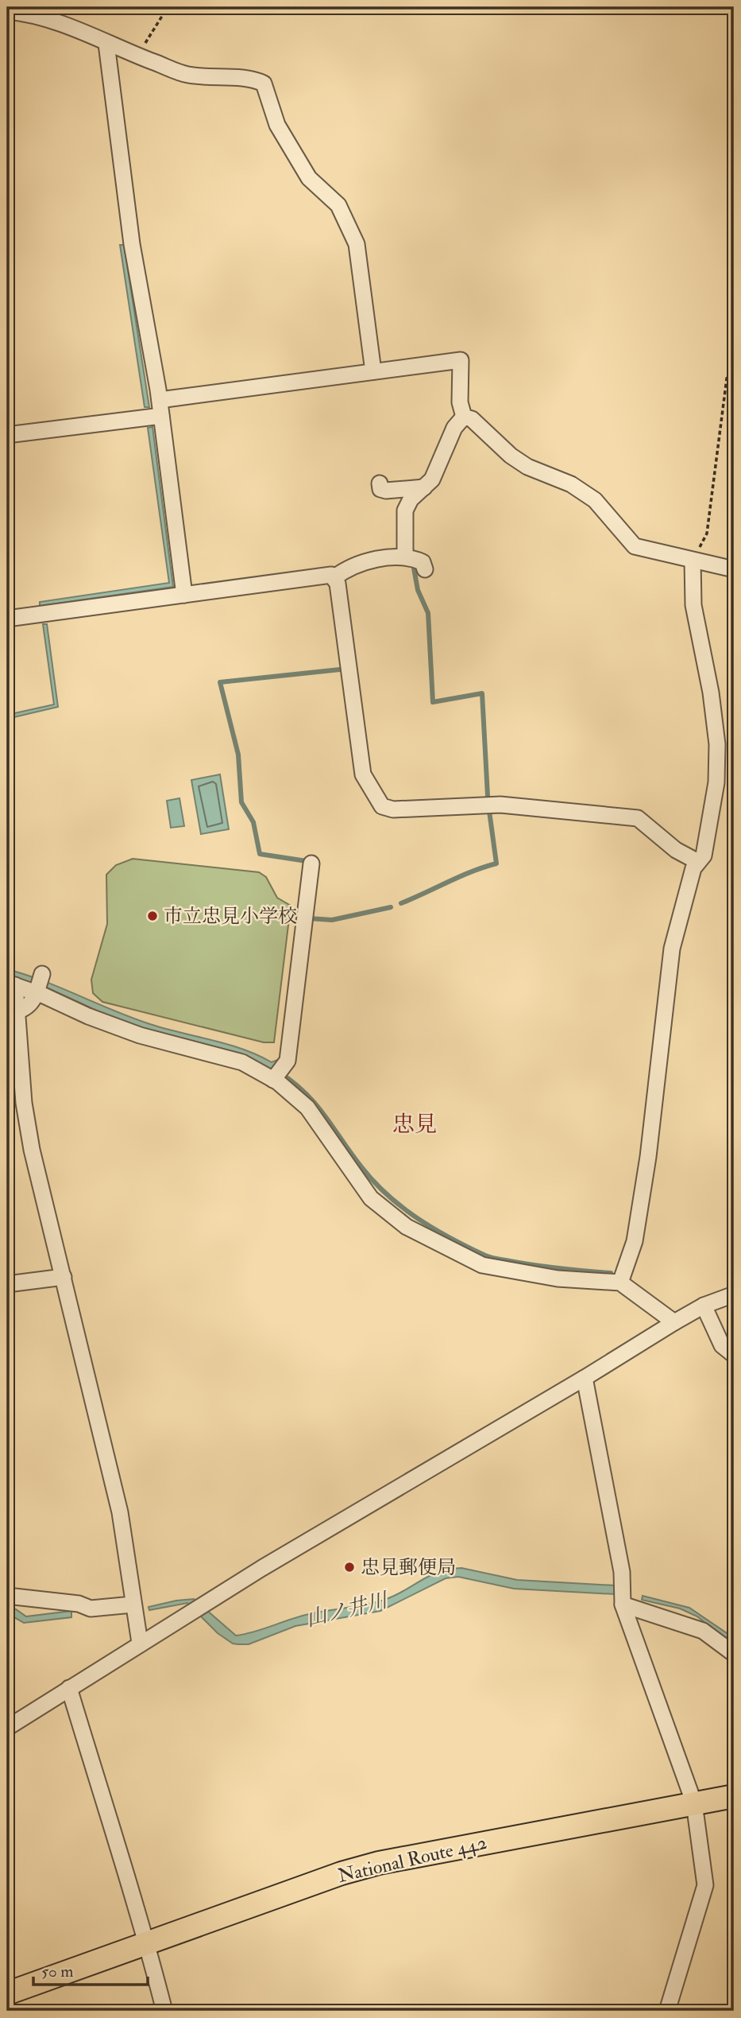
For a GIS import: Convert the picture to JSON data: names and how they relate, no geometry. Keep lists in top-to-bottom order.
{
  "streets": {
    "highway": ["National Route 442"]
  },
  "districts": ["忠見"],
  "water": ["山ノ井川"],
  "places": ["市立忠見小学校", "忠見郵便局"],
  "scale_bar": "50 m"
}
